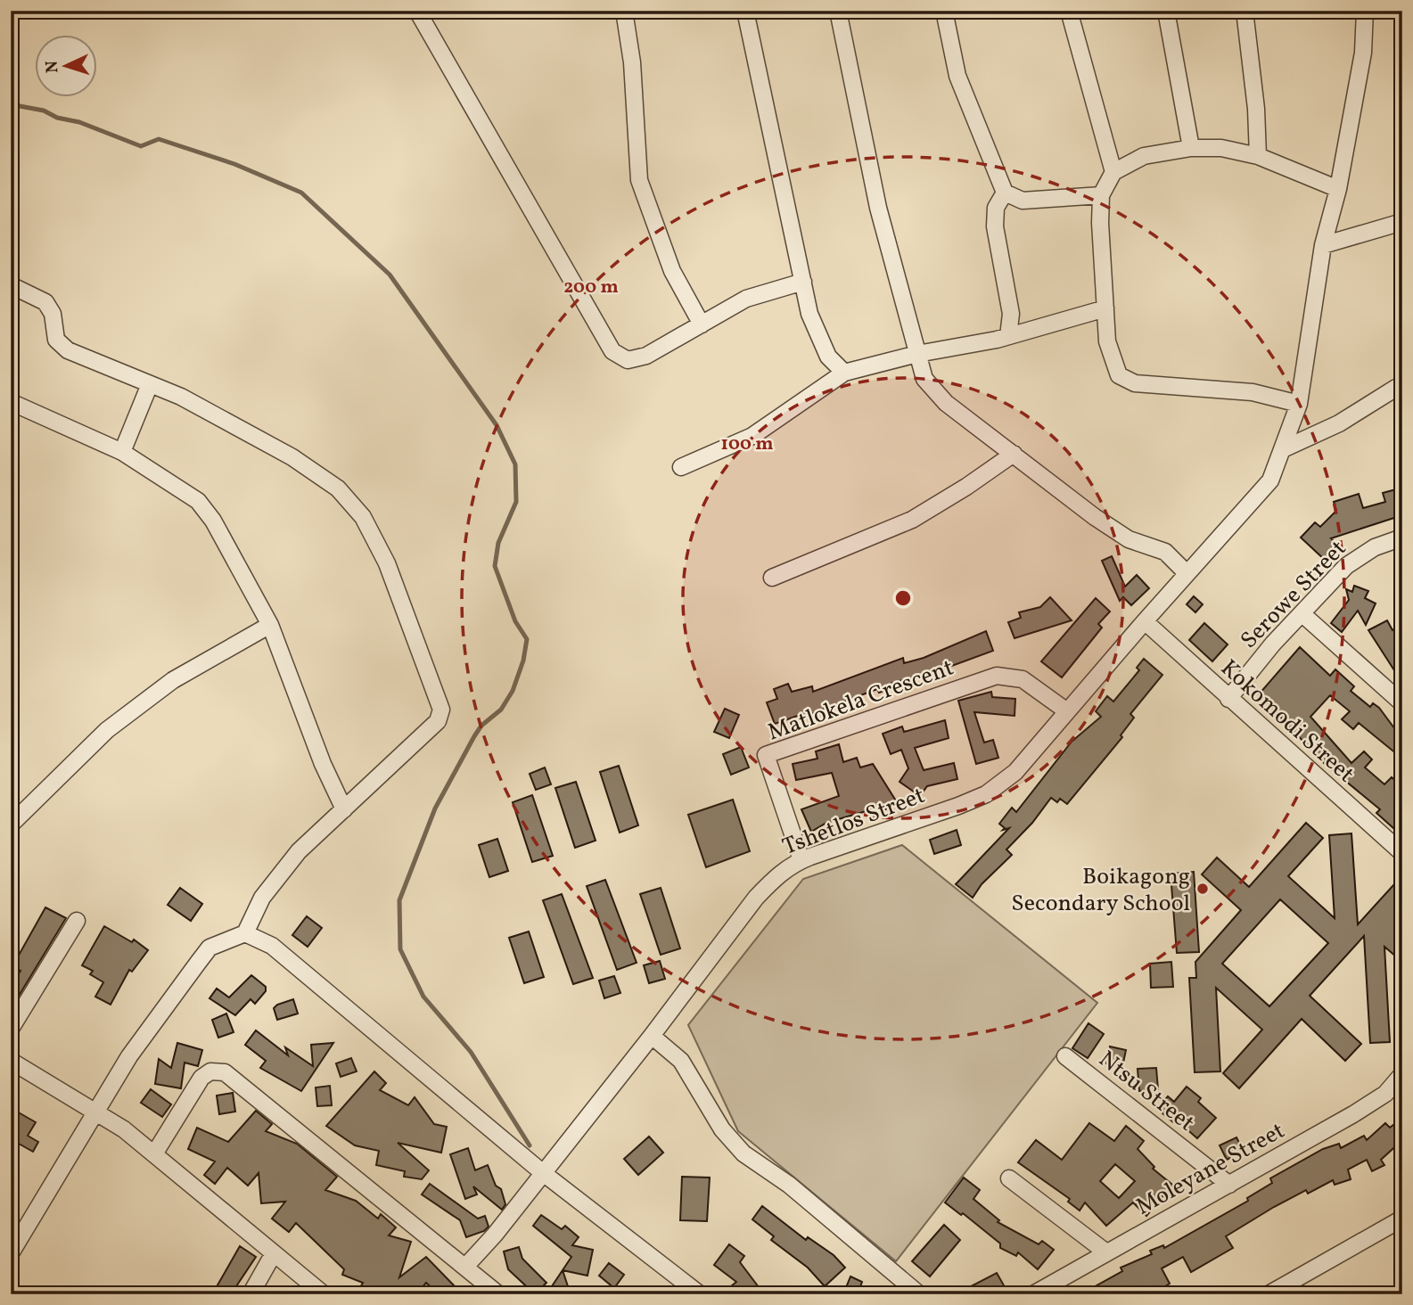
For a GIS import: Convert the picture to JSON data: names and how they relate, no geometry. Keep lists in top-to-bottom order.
{
  "streets": {
    "street": [
      "Serowe Street",
      "Matlokela Crescent",
      "Kokomodi Street",
      "Tshetlos Street",
      "Ntsu Street",
      "Moleyane Street"
    ]
  },
  "crossings": [
    ["Serowe Street", "Kokomodi Street"],
    ["Matlokela Crescent", "Tshetlos Street"],
    ["Kokomodi Street", "Tshetlos Street"],
    ["Ntsu Street", "Moleyane Street"]
  ],
  "places": ["Boikagong Secondary School"],
  "north": "left",
  "rings": ["200 m", "100 m"]
}
